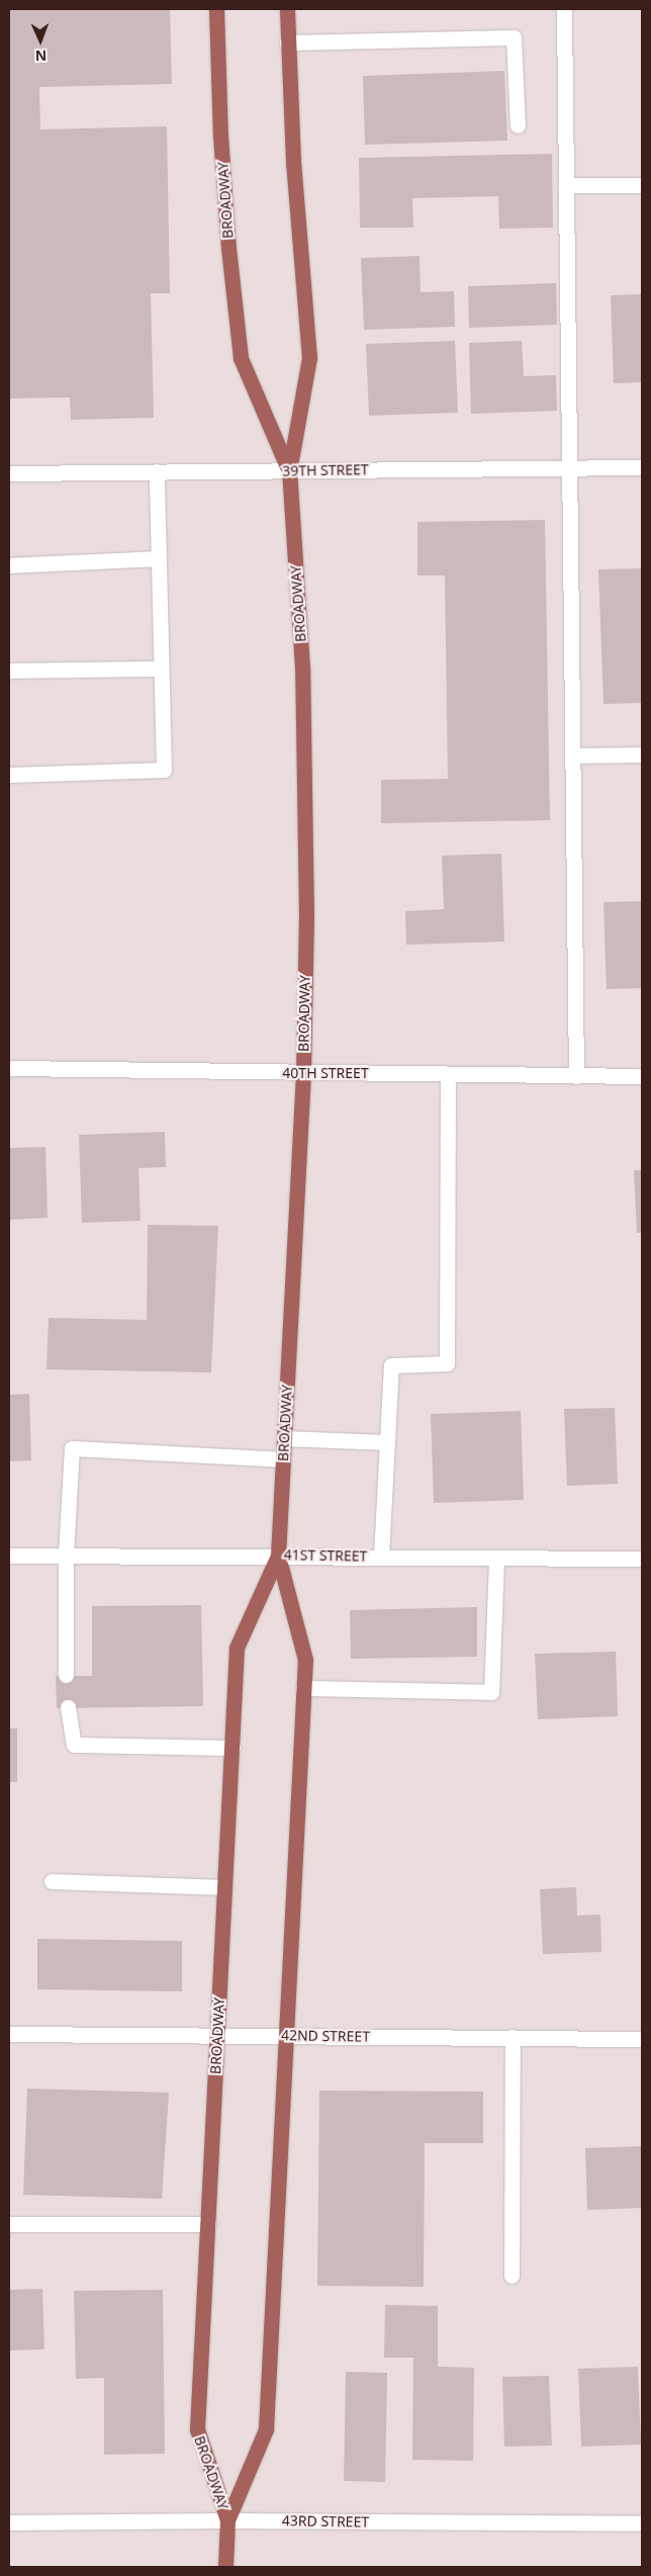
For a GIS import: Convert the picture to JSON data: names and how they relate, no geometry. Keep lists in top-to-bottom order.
{
  "streets": {
    "main road": ["BROADWAY"],
    "street": [
      "39TH STREET",
      "40TH STREET",
      "41ST STREET",
      "42ND STREET",
      "43RD STREET"
    ]
  },
  "crossings": [
    ["BROADWAY", "39TH STREET"],
    ["BROADWAY", "40TH STREET"],
    ["BROADWAY", "41ST STREET"],
    ["BROADWAY", "42ND STREET"],
    ["BROADWAY", "43RD STREET"]
  ],
  "north": "bottom"
}
